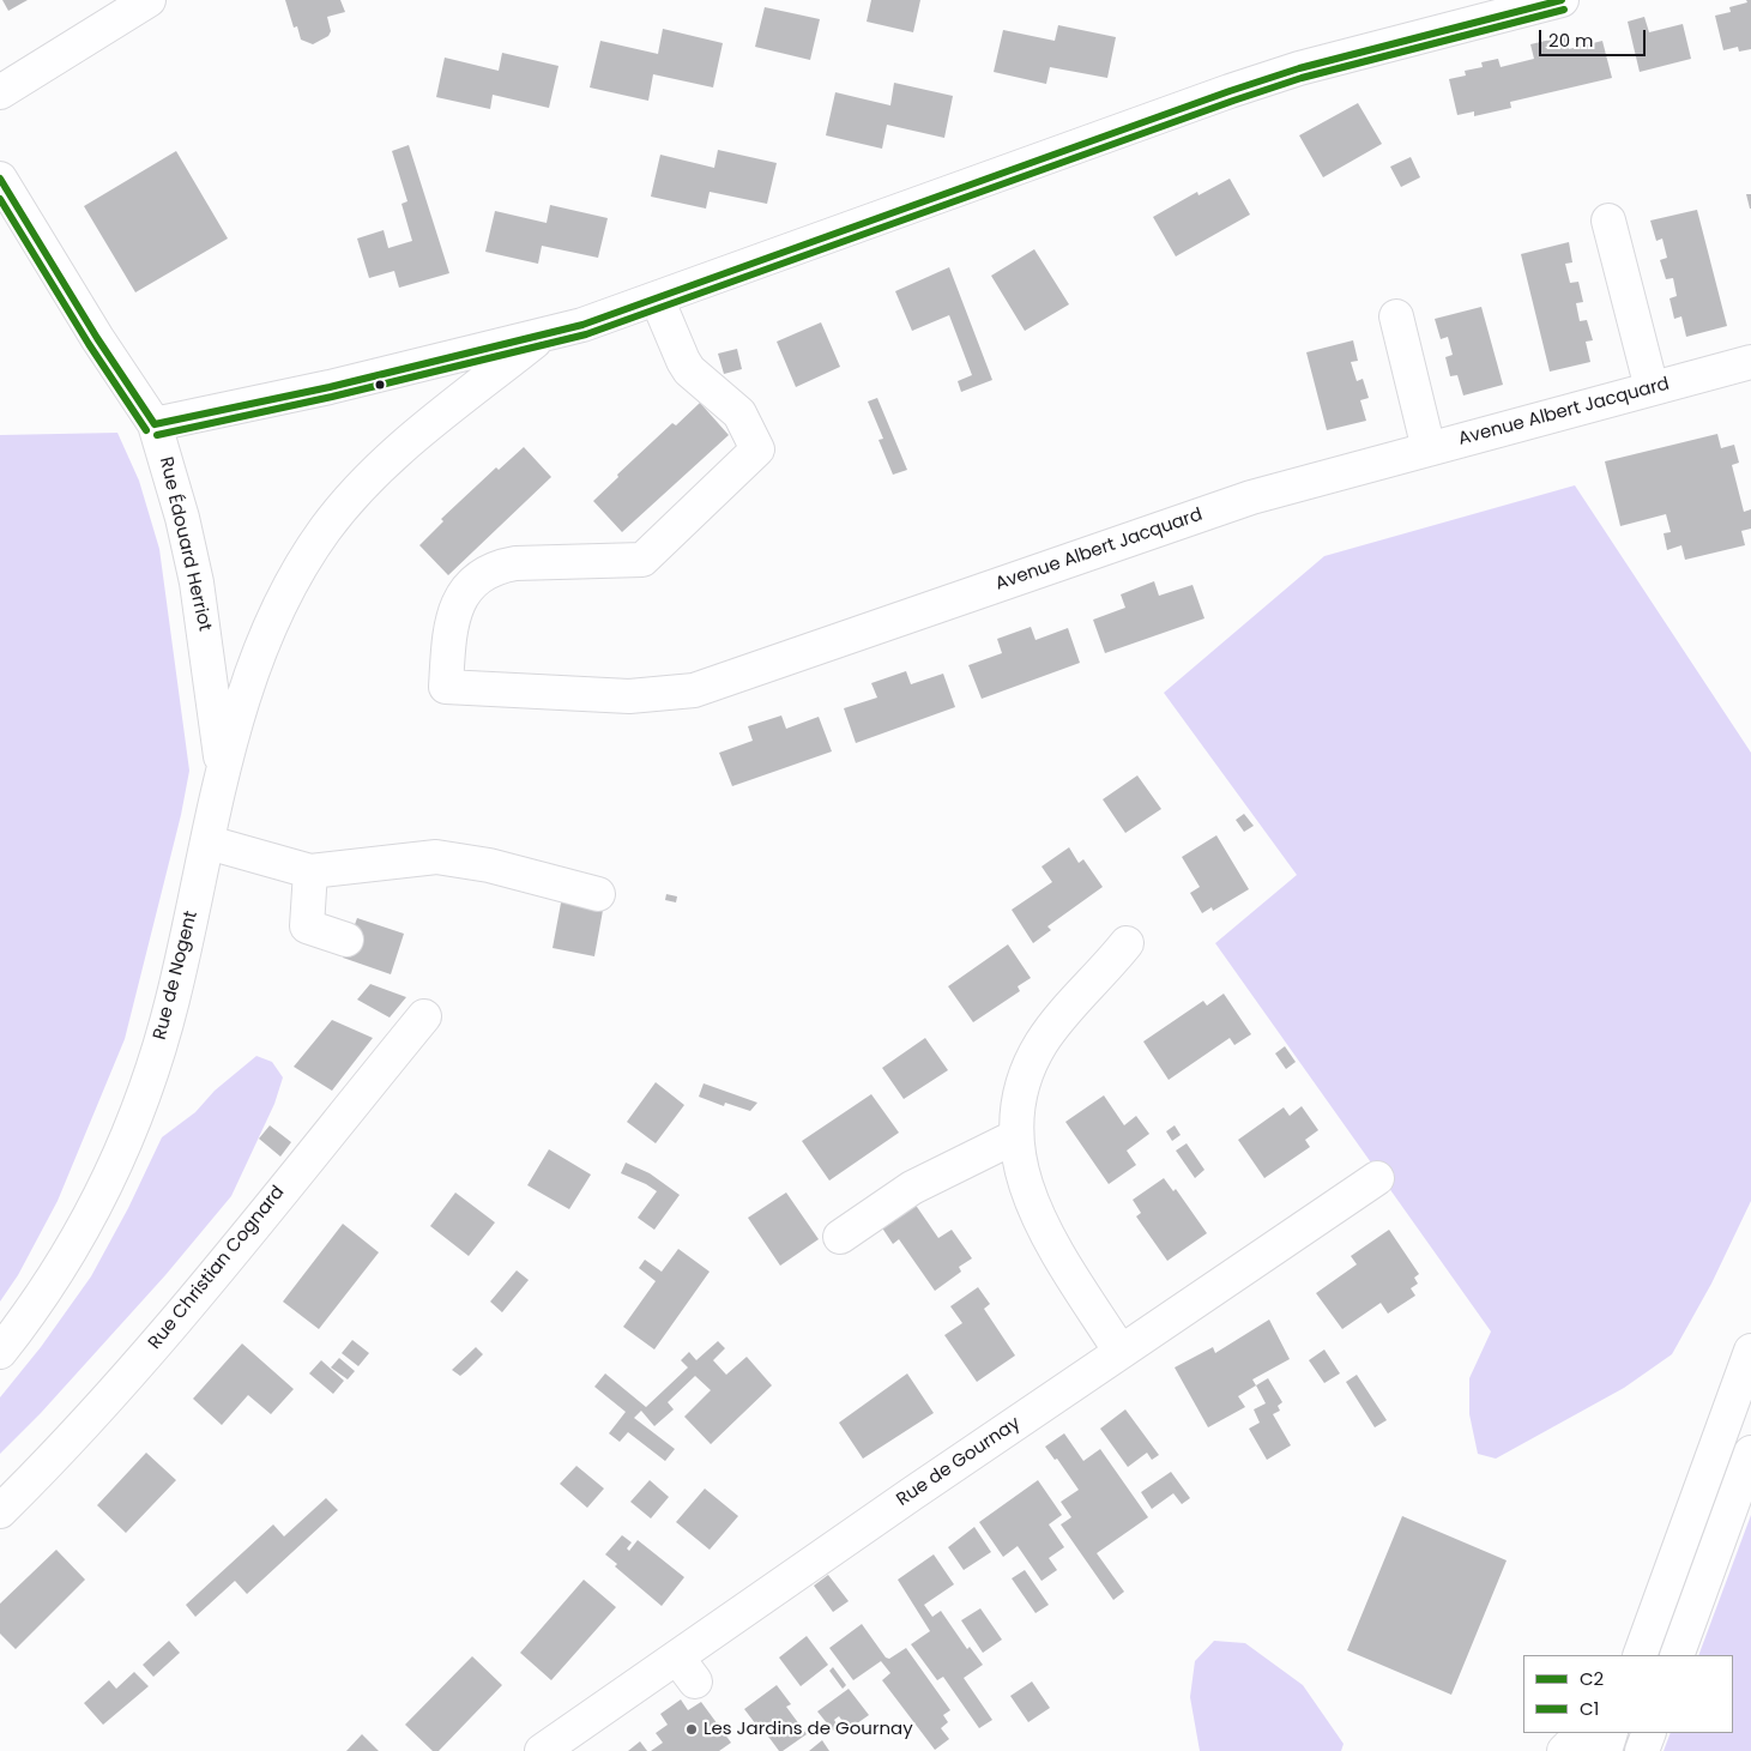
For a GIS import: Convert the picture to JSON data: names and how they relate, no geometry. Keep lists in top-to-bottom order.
{
  "streets": {
    "street": [
      "Avenue Albert Jacquard",
      "Rue Édouard Herriot",
      "Rue de Nogent",
      "Rue Christian Cognard",
      "Rue de Gournay"
    ]
  },
  "crossings": [
    ["Rue Édouard Herriot", "Rue de Nogent"]
  ],
  "places": ["Les Jardins de Gournay"],
  "lines": ["transit line C2", "transit line C1"],
  "legend": ["C2", "C1"],
  "scale_bar": "20 m"
}
